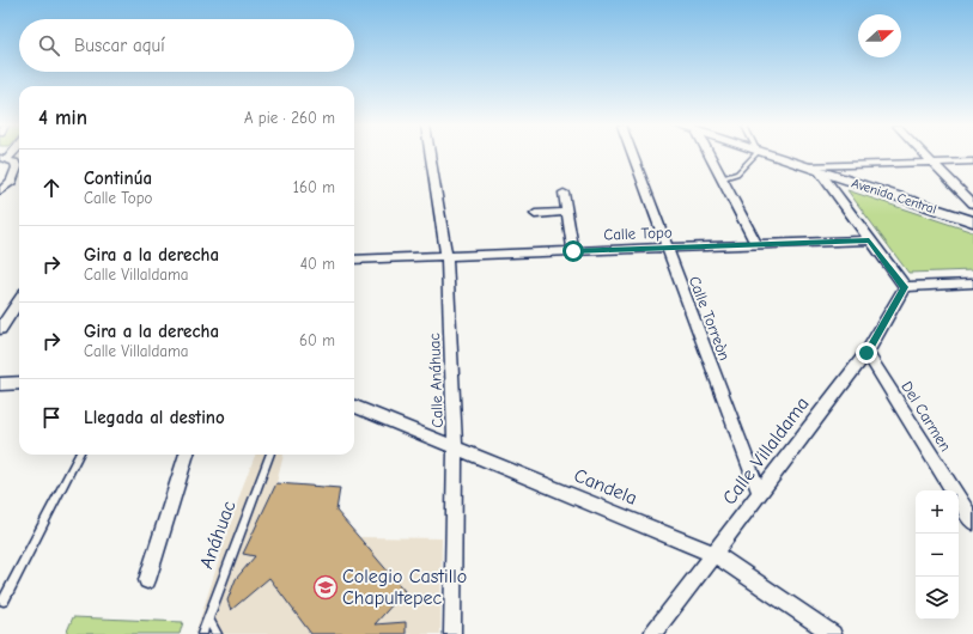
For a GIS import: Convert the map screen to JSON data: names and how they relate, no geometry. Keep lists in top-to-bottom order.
{
  "streets": {
    "street": [
      "Avenida Central",
      "Calle Topo",
      "Calle Torreòn",
      "Calle Anáhuac",
      "Del Carmen",
      "Calle Villaldama",
      "Candela"
    ],
    "lane": ["Anáhuac"]
  },
  "crossings": [
    ["Calle Topo", "Calle Torreòn"],
    ["Calle Topo", "Calle Anáhuac"],
    ["Calle Torreòn", "Calle Villaldama"],
    ["Calle Anáhuac", "Candela"],
    ["Del Carmen", "Calle Villaldama"],
    ["Calle Villaldama", "Candela"]
  ],
  "places": {
    "school or university": ["Colegio Castillo Chapultepec"]
  },
  "north": "right",
  "page": {
    "search": "Buscar aquí",
    "heading": ["4 min", "A pie · 260 m"],
    "list": [
      ["Continúa", "Calle Topo", "160 m"],
      ["Gira a la derecha", "Calle Villaldama", "40 m"],
      ["Gira a la derecha", "Calle Villaldama", "60 m"],
      "Llegada al destino"
    ],
    "map_buttons": ["+", "−"]
  }
}
